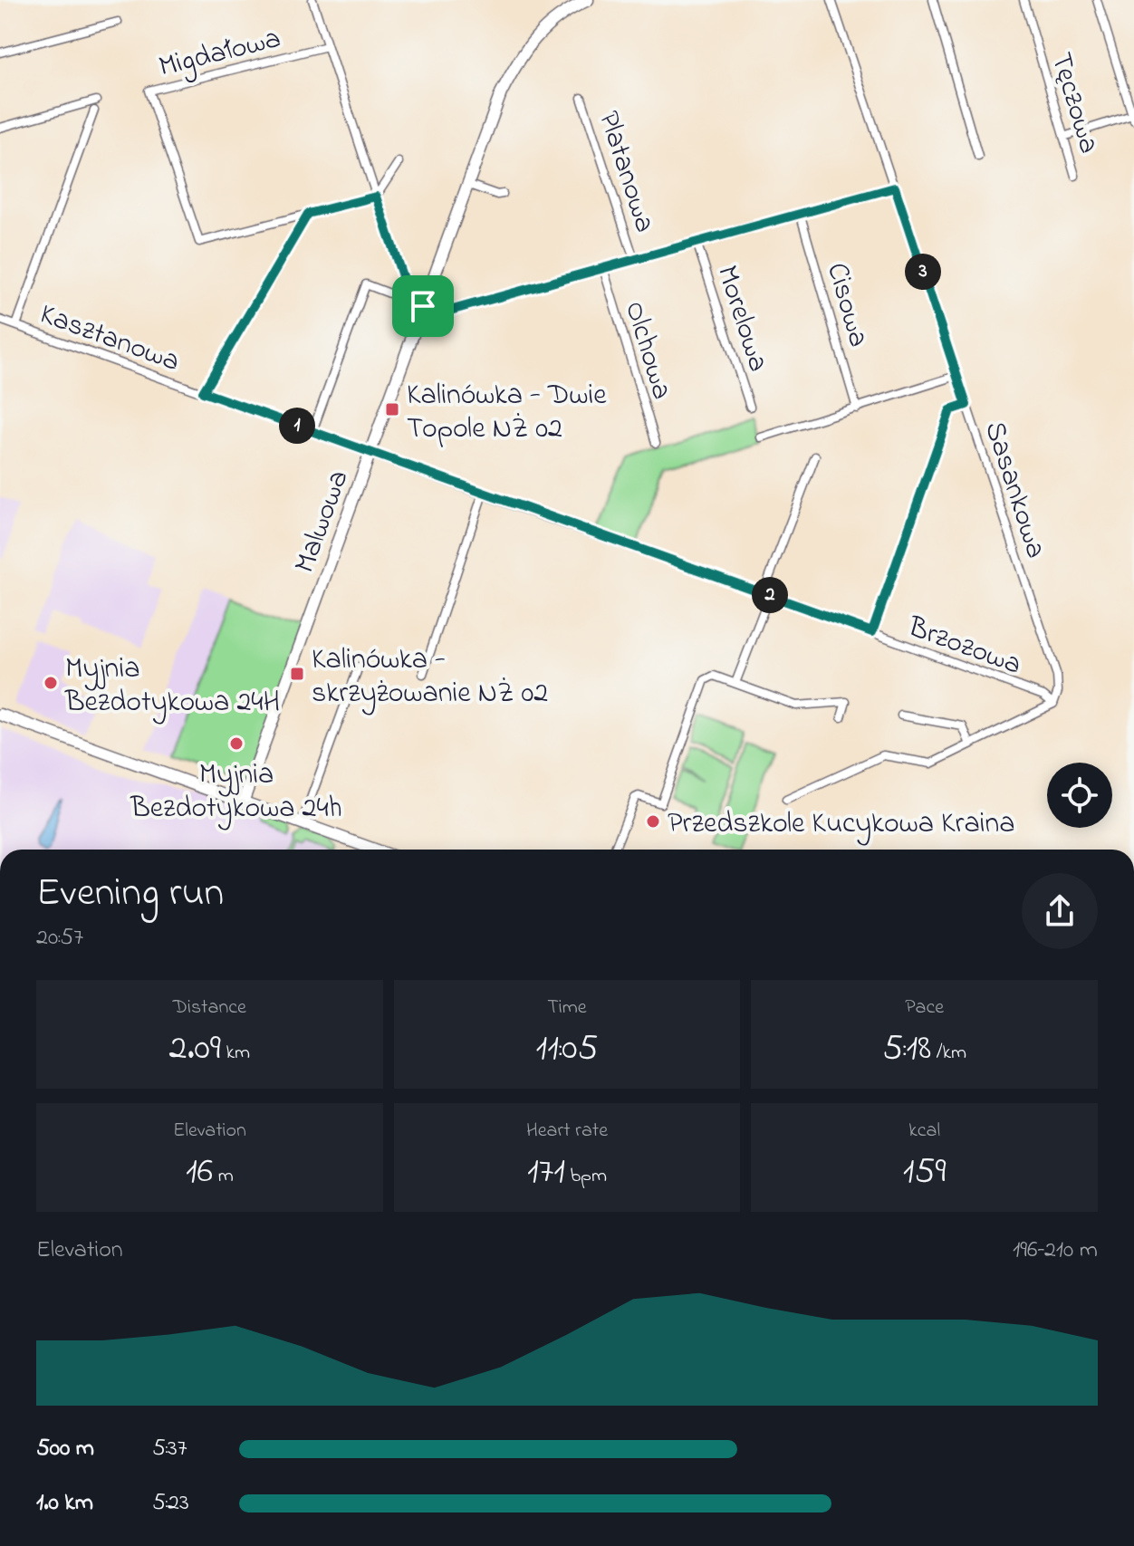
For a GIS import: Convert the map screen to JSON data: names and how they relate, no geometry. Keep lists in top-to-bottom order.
{
  "streets": {
    "street": [
      "Migdałowa",
      "Tęczowa",
      "Platanowa",
      "Cisowa",
      "Morelowa",
      "Kasztanowa",
      "Olchowa",
      "Sasankowa",
      "Malwowa",
      "Brzozowa"
    ]
  },
  "crossings": [
    ["Kasztanowa", "Malwowa"],
    ["Kasztanowa", "Brzozowa"],
    ["Sasankowa", "Brzozowa"],
    ["Malwowa", "Brzozowa"]
  ],
  "places": {
    "transit": ["Kalinówka - Dwie Topole NŻ 02", "Kalinówka - skrzyżowanie NŻ 02"],
    "other": ["Myjnia Bezdotykowa 24H", "Myjnia Bezdotykowa 24h", "Przedszkole Kucykowa Kraina"]
  },
  "page": {
    "pins": ["3", "1", "2"],
    "heading": ["Evening run", "20:57"],
    "stats": [
      ["Distance", "2.09 km"],
      ["Time", "11:05"],
      ["Pace", "5:18 /km"],
      ["Elevation", "16 m"],
      ["Heart rate", "171 bpm"],
      ["kcal", "159"]
    ],
    "chart": ["Elevation", "196–210 m"],
    "list": [
      {
        "name": "500 m",
        "note": "5:37"
      },
      {
        "name": "1.0 km",
        "note": "5:23"
      }
    ]
  }
}
